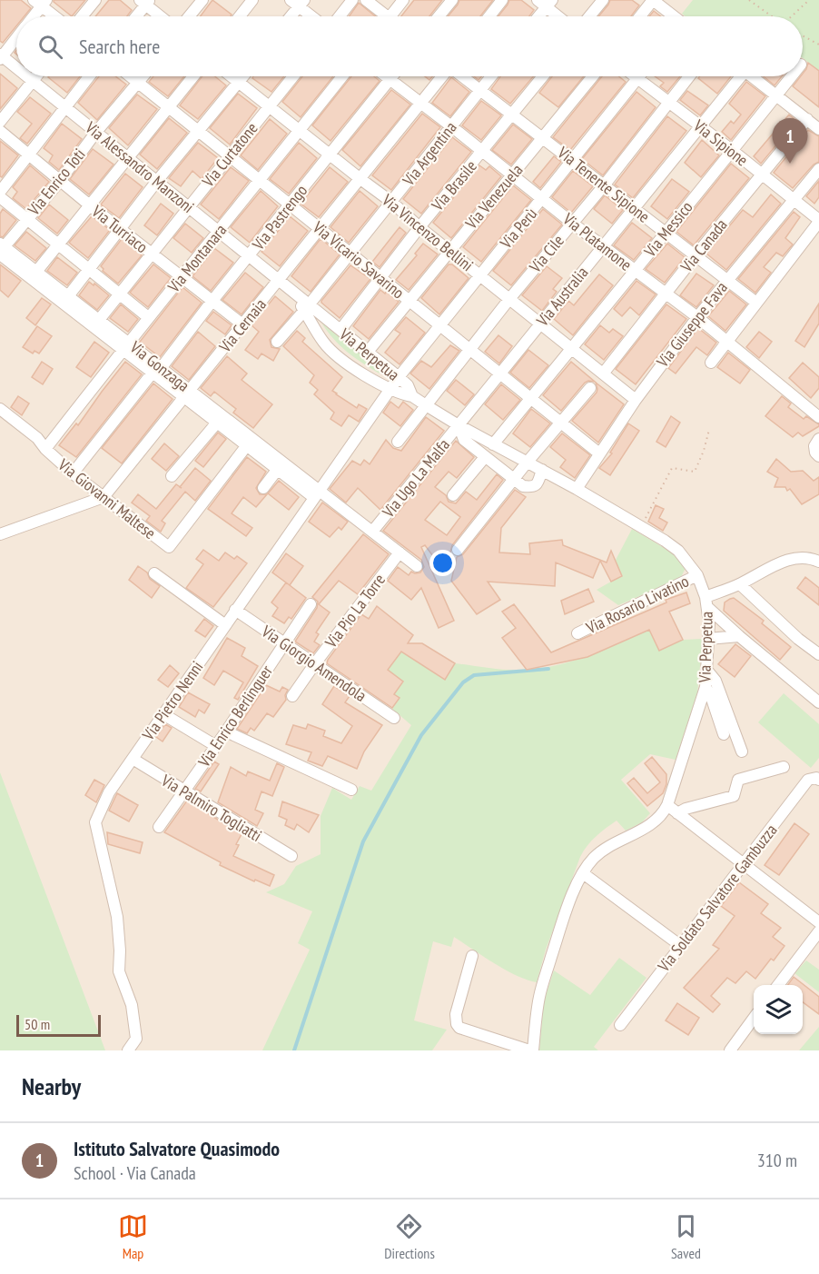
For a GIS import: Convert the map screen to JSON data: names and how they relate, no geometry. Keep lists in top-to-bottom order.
{
  "streets": {
    "street": [
      "Via Sipione",
      "Via Argentina",
      "Via Curtatone",
      "Via Alessandro Manzoni",
      "Via Enrico Toti",
      "Via Tenente Sipione",
      "Via Brasile",
      "Via Venezuela",
      "Via Pastrengo",
      "Via Perù",
      "Via Turriaco",
      "Via Messico",
      "Via Vincenzo Bellini",
      "Via Platamone",
      "Via Canada",
      "Via Cile",
      "Via Montanara",
      "Via Vicario Savarino",
      "Via Australia",
      "Via Giuseppe Fava",
      "Via Cernaia",
      "Via Perpetua",
      "Via Gonzaga",
      "Via Ugo La Malfa",
      "Via Giovanni Maltese",
      "Via Rosario Livatino",
      "Via Pio La Torre",
      "Via Giorgio Amendola",
      "Via Pietro Nenni",
      "Via Enrico Berlinguer",
      "Via Palmiro Togliatti",
      "Via Soldato Salvatore Gambuzza"
    ]
  },
  "crossings": [
    ["Via Sipione", "Via Perù"],
    ["Via Sipione", "Via Messico"],
    ["Via Sipione", "Via Canada"],
    ["Via Sipione", "Via Cile"],
    ["Via Sipione", "Via Australia"],
    ["Via Sipione", "Via Giuseppe Fava"],
    ["Via Argentina", "Via Tenente Sipione"],
    ["Via Argentina", "Via Vincenzo Bellini"],
    ["Via Argentina", "Via Platamone"],
    ["Via Argentina", "Via Vicario Savarino"],
    ["Via Argentina", "Via Perpetua"],
    ["Via Curtatone", "Via Alessandro Manzoni"],
    ["Via Curtatone", "Via Turriaco"],
    ["Via Curtatone", "Via Vincenzo Bellini"],
    ["Via Curtatone", "Via Vicario Savarino"],
    ["Via Curtatone", "Via Gonzaga"],
    ["Via Alessandro Manzoni", "Via Enrico Toti"],
    ["Via Alessandro Manzoni", "Via Pastrengo"],
    ["Via Alessandro Manzoni", "Via Montanara"],
    ["Via Alessandro Manzoni", "Via Cernaia"],
    ["Via Enrico Toti", "Via Turriaco"],
    ["Via Enrico Toti", "Via Vicario Savarino"],
    ["Via Enrico Toti", "Via Gonzaga"],
    ["Via Tenente Sipione", "Via Brasile"],
    ["Via Tenente Sipione", "Via Venezuela"],
    ["Via Tenente Sipione", "Via Perù"],
    ["Via Tenente Sipione", "Via Messico"],
    ["Via Tenente Sipione", "Via Canada"],
    ["Via Tenente Sipione", "Via Cile"],
    ["Via Tenente Sipione", "Via Australia"],
    ["Via Tenente Sipione", "Via Giuseppe Fava"],
    ["Via Brasile", "Via Vincenzo Bellini"],
    ["Via Brasile", "Via Platamone"],
    ["Via Brasile", "Via Vicario Savarino"],
    ["Via Brasile", "Via Perpetua"],
    ["Via Venezuela", "Via Vincenzo Bellini"],
    ["Via Venezuela", "Via Platamone"],
    ["Via Venezuela", "Via Vicario Savarino"],
    ["Via Venezuela", "Via Perpetua"],
    ["Via Pastrengo", "Via Turriaco"],
    ["Via Pastrengo", "Via Vincenzo Bellini"],
    ["Via Pastrengo", "Via Platamone"],
    ["Via Pastrengo", "Via Vicario Savarino"],
    ["Via Pastrengo", "Via Gonzaga"],
    ["Via Pastrengo", "Via Giovanni Maltese"],
    ["Via Perù", "Via Vincenzo Bellini"],
    ["Via Perù", "Via Platamone"],
    ["Via Perù", "Via Vicario Savarino"],
    ["Via Perù", "Via Perpetua"],
    ["Via Perù", "Via Pietro Nenni"],
    ["Via Turriaco", "Via Montanara"],
    ["Via Turriaco", "Via Cernaia"],
    ["Via Messico", "Via Vincenzo Bellini"],
    ["Via Messico", "Via Platamone"],
    ["Via Messico", "Via Vicario Savarino"],
    ["Via Messico", "Via Perpetua"],
    ["Via Vincenzo Bellini", "Via Canada"],
    ["Via Vincenzo Bellini", "Via Cile"],
    ["Via Vincenzo Bellini", "Via Montanara"],
    ["Via Vincenzo Bellini", "Via Australia"],
    ["Via Vincenzo Bellini", "Via Giuseppe Fava"],
    ["Via Vincenzo Bellini", "Via Cernaia"],
    ["Via Platamone", "Via Canada"],
    ["Via Platamone", "Via Cile"],
    ["Via Platamone", "Via Australia"],
    ["Via Platamone", "Via Giuseppe Fava"],
    ["Via Platamone", "Via Cernaia"],
    ["Via Cile", "Via Vicario Savarino"],
    ["Via Cile", "Via Perpetua"],
    ["Via Montanara", "Via Vicario Savarino"],
    ["Via Montanara", "Via Gonzaga"],
    ["Via Montanara", "Via Giovanni Maltese"],
    ["Via Vicario Savarino", "Via Australia"],
    ["Via Vicario Savarino", "Via Giuseppe Fava"],
    ["Via Vicario Savarino", "Via Cernaia"],
    ["Via Australia", "Via Perpetua"],
    ["Via Australia", "Via Ugo La Malfa"],
    ["Via Giuseppe Fava", "Via Perpetua"],
    ["Via Cernaia", "Via Gonzaga"],
    ["Via Cernaia", "Via Giovanni Maltese"],
    ["Via Perpetua", "Via Ugo La Malfa"],
    ["Via Perpetua", "Via Rosario Livatino"],
    ["Via Gonzaga", "Via Giovanni Maltese"],
    ["Via Gonzaga", "Via Pietro Nenni"],
    ["Via Pio La Torre", "Via Giorgio Amendola"],
    ["Via Giorgio Amendola", "Via Pietro Nenni"],
    ["Via Giorgio Amendola", "Via Enrico Berlinguer"],
    ["Via Pietro Nenni", "Via Palmiro Togliatti"],
    ["Via Enrico Berlinguer", "Via Palmiro Togliatti"]
  ],
  "scale_bar": "50 m",
  "page": {
    "search": "Search here",
    "pins": "1",
    "scale": "50 m",
    "heading": "Nearby",
    "list": [
      {
        "mark": "1",
        "name": "Istituto Salvatore Quasimodo",
        "note": "School · Via Canada",
        "value": "310 m"
      }
    ],
    "nav": ["Map", "Directions", "Saved"]
  }
}
